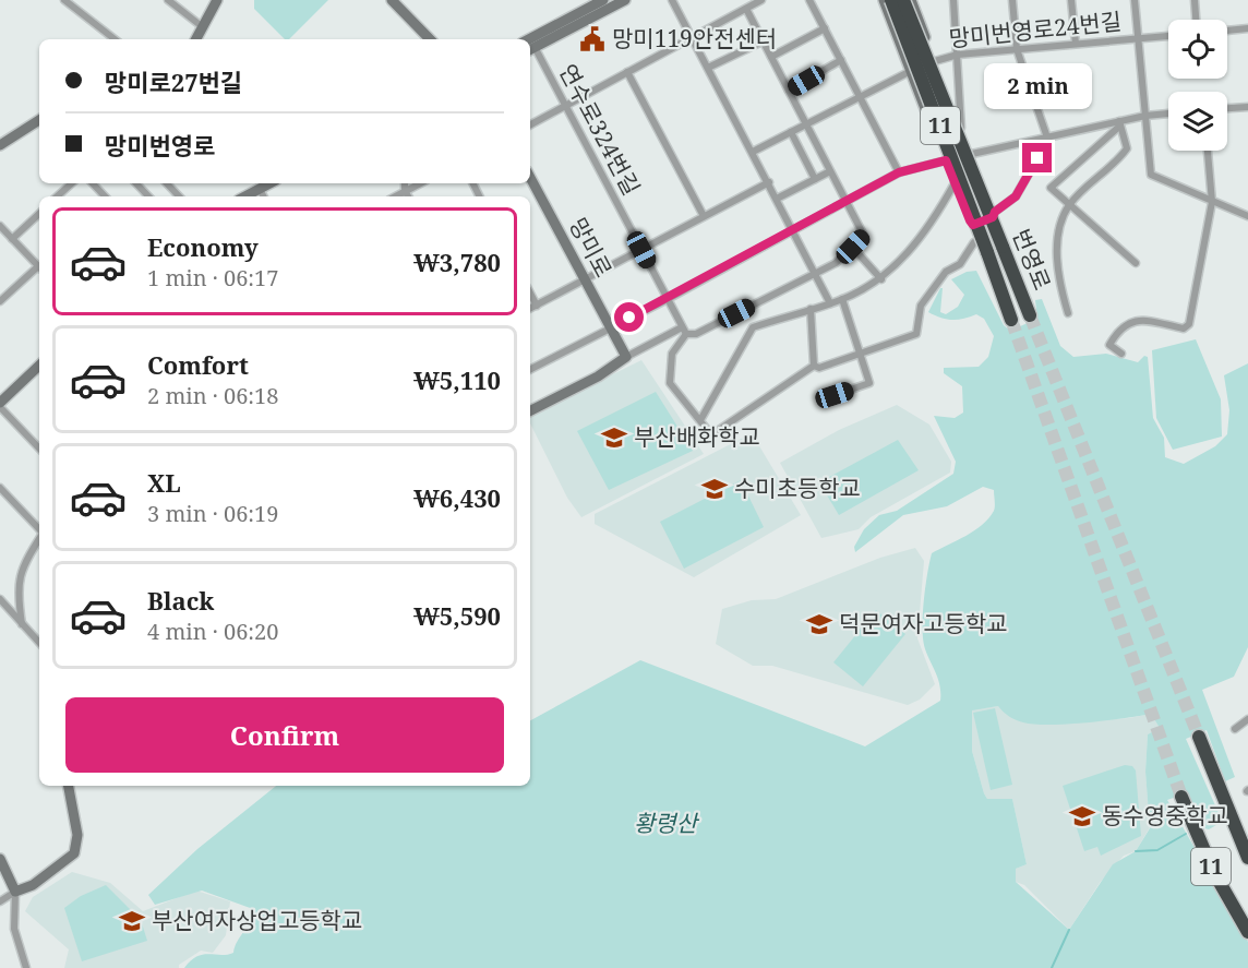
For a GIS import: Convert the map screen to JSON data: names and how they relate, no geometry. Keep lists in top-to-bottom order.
{
  "streets": {
    "highway": ["11", "번영로"],
    "street": ["망미번영로24번길", "연수로324번길", "망미로"]
  },
  "parks": ["황령산"],
  "places": {
    "public building": ["망미119안전센터"],
    "school or university": [
      "부산배화학교",
      "수미초등학교",
      "덕문여자고등학교",
      "동수영중학교",
      "부산여자상업고등학교"
    ]
  },
  "page": {
    "banner": ["망미로27번길", "망미번영로"],
    "bubble": "2 min",
    "list": [
      {
        "name": "Economy",
        "note": "1 min · 06:17",
        "value": "₩3,780"
      },
      {
        "name": "Comfort",
        "note": "2 min · 06:18",
        "value": "₩5,110"
      },
      {
        "name": "XL",
        "note": "3 min · 06:19",
        "value": "₩6,430"
      },
      {
        "name": "Black",
        "note": "4 min · 06:20",
        "value": "₩5,590"
      }
    ],
    "buttons": "Confirm"
  }
}
